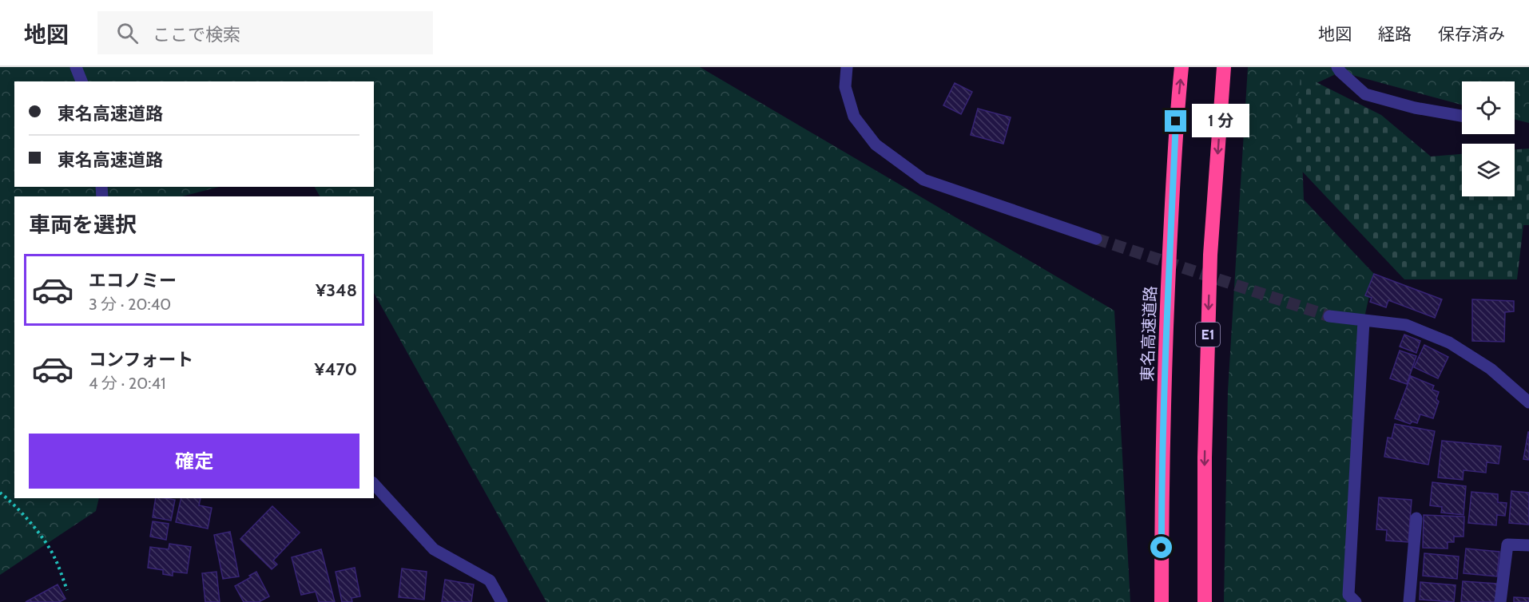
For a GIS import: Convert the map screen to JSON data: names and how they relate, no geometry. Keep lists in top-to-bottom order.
{
  "streets": {
    "highway": ["東名高速道路", "E1"]
  },
  "page": {
    "header": "地図",
    "search": "ここで検索",
    "nav": ["地図", "経路", "保存済み"],
    "banner": ["東名高速道路", "東名高速道路"],
    "bubble": "1 分",
    "heading": "車両を選択",
    "list": [
      {
        "name": "エコノミー",
        "note": "3 分 · 20:40",
        "value": "¥348"
      },
      {
        "name": "コンフォート",
        "note": "4 分 · 20:41",
        "value": "¥470"
      }
    ],
    "buttons": "確定"
  }
}
